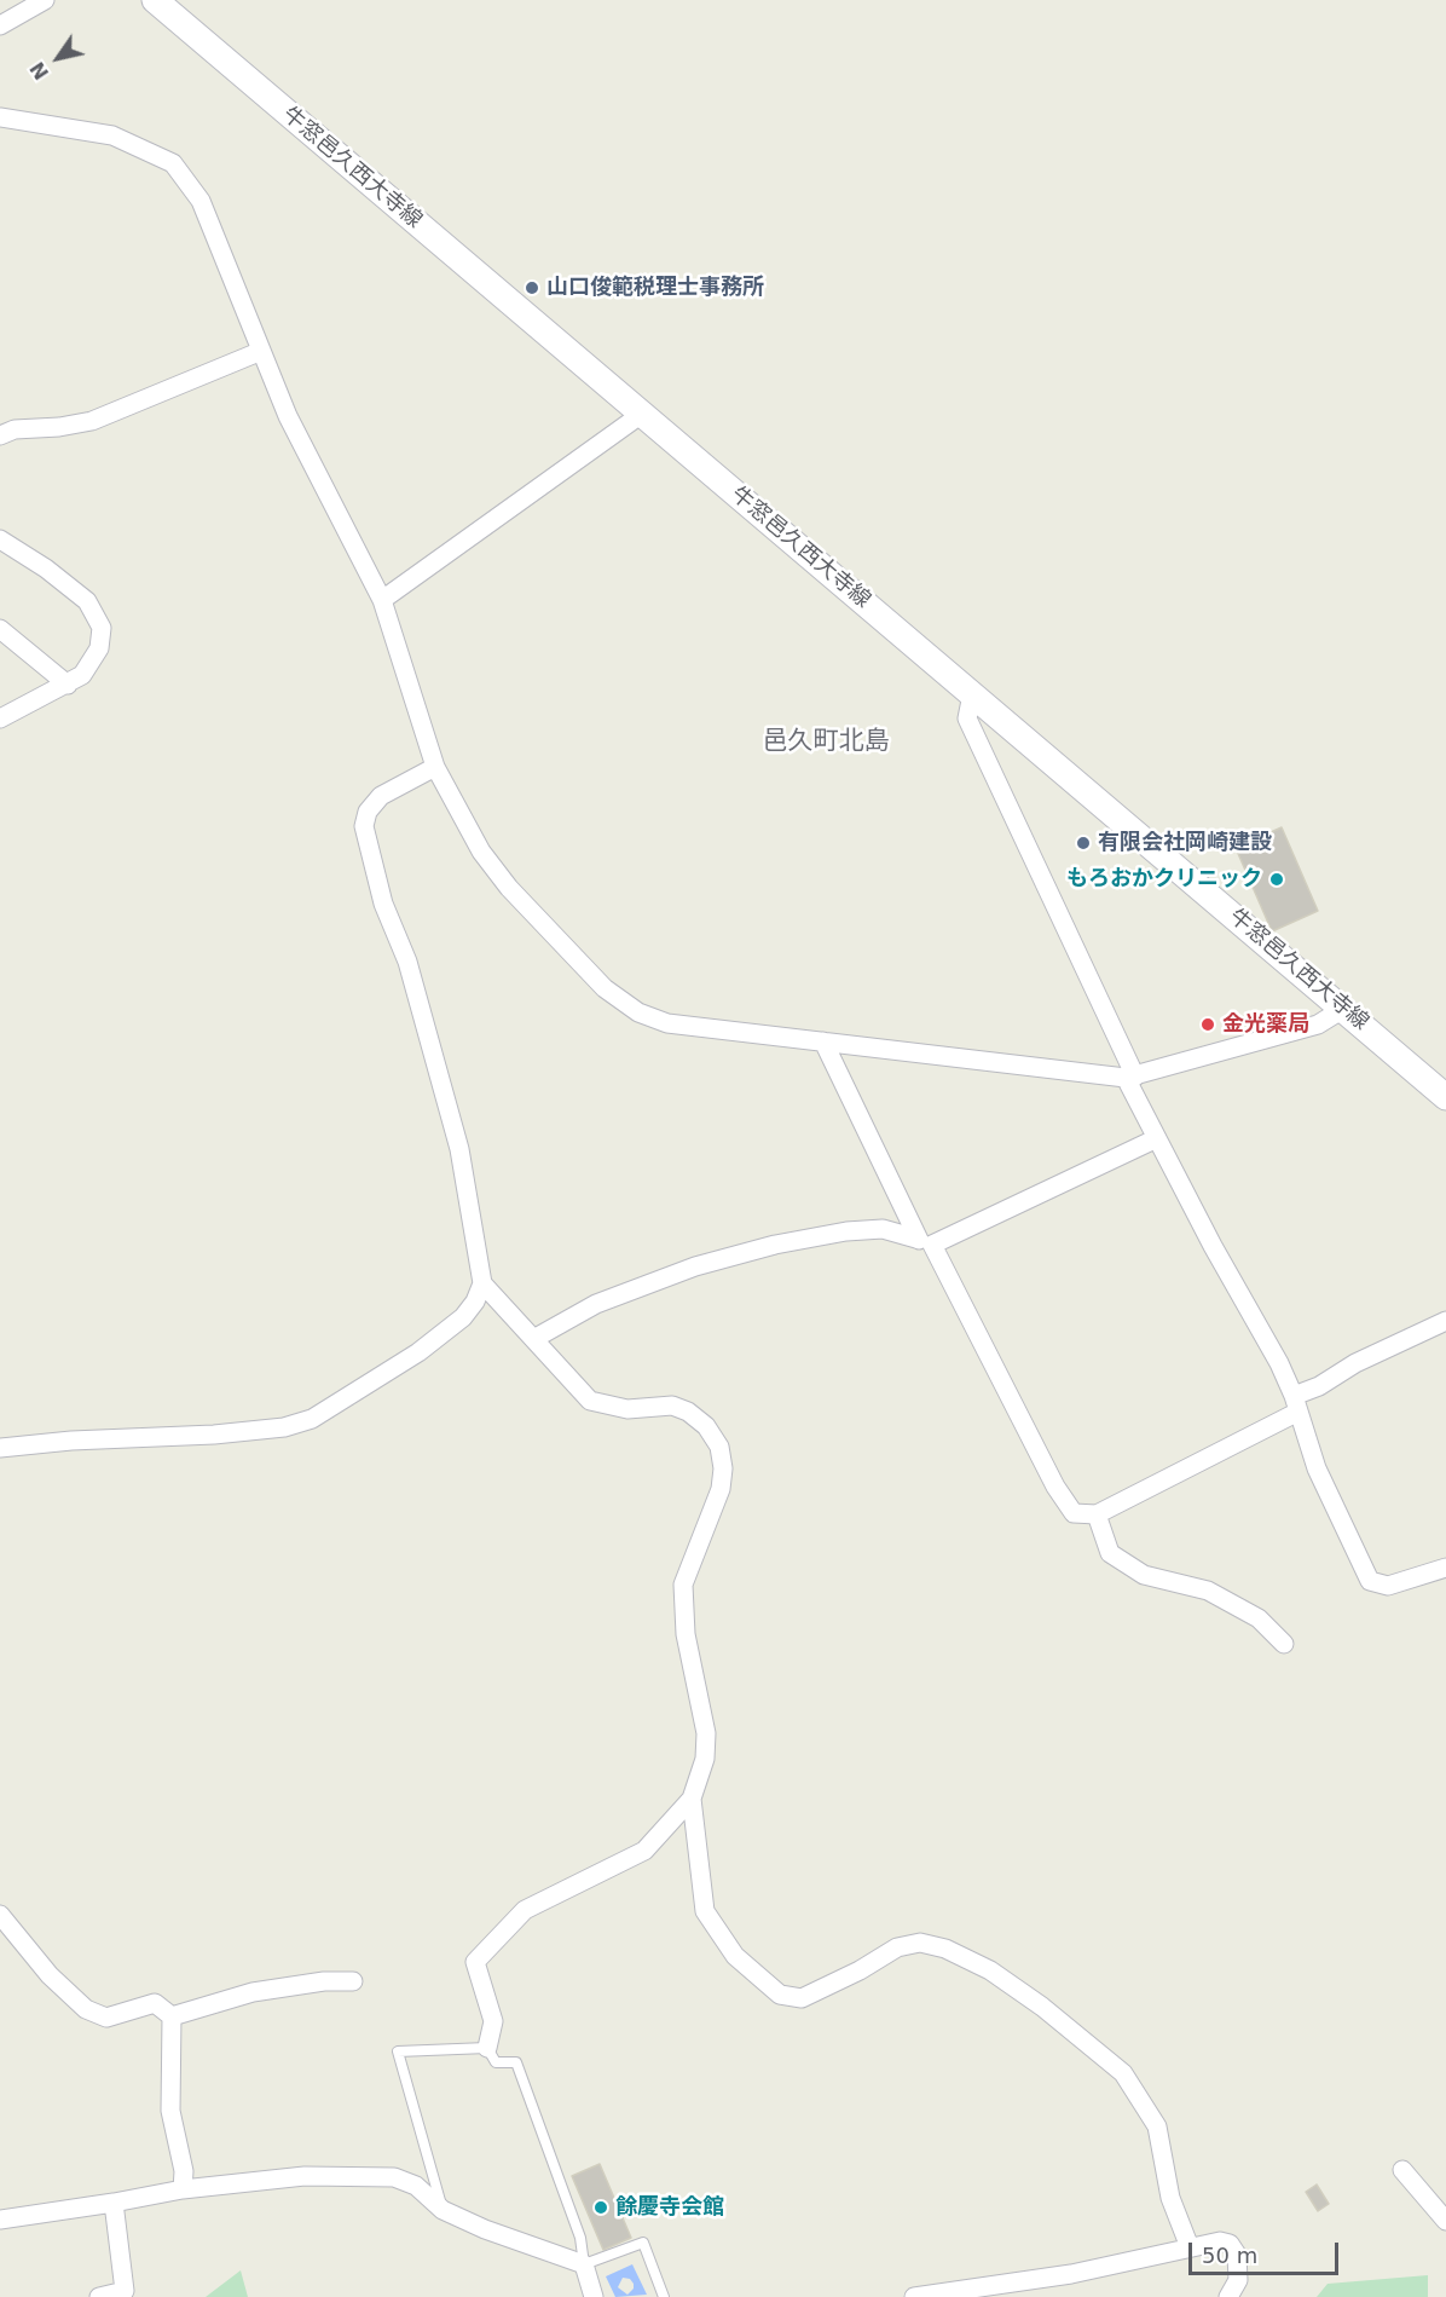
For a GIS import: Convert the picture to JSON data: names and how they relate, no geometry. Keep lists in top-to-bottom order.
{
  "streets": {
    "main road": ["牛窓邑久西大寺線"]
  },
  "districts": ["邑久町北島"],
  "places": [
    "山口俊範税理士事務所",
    "有限会社岡崎建設",
    "もろおかクリニック",
    "金光薬局",
    "餘慶寺会館"
  ],
  "scale_bar": "50 m",
  "north": "bottom left"
}
